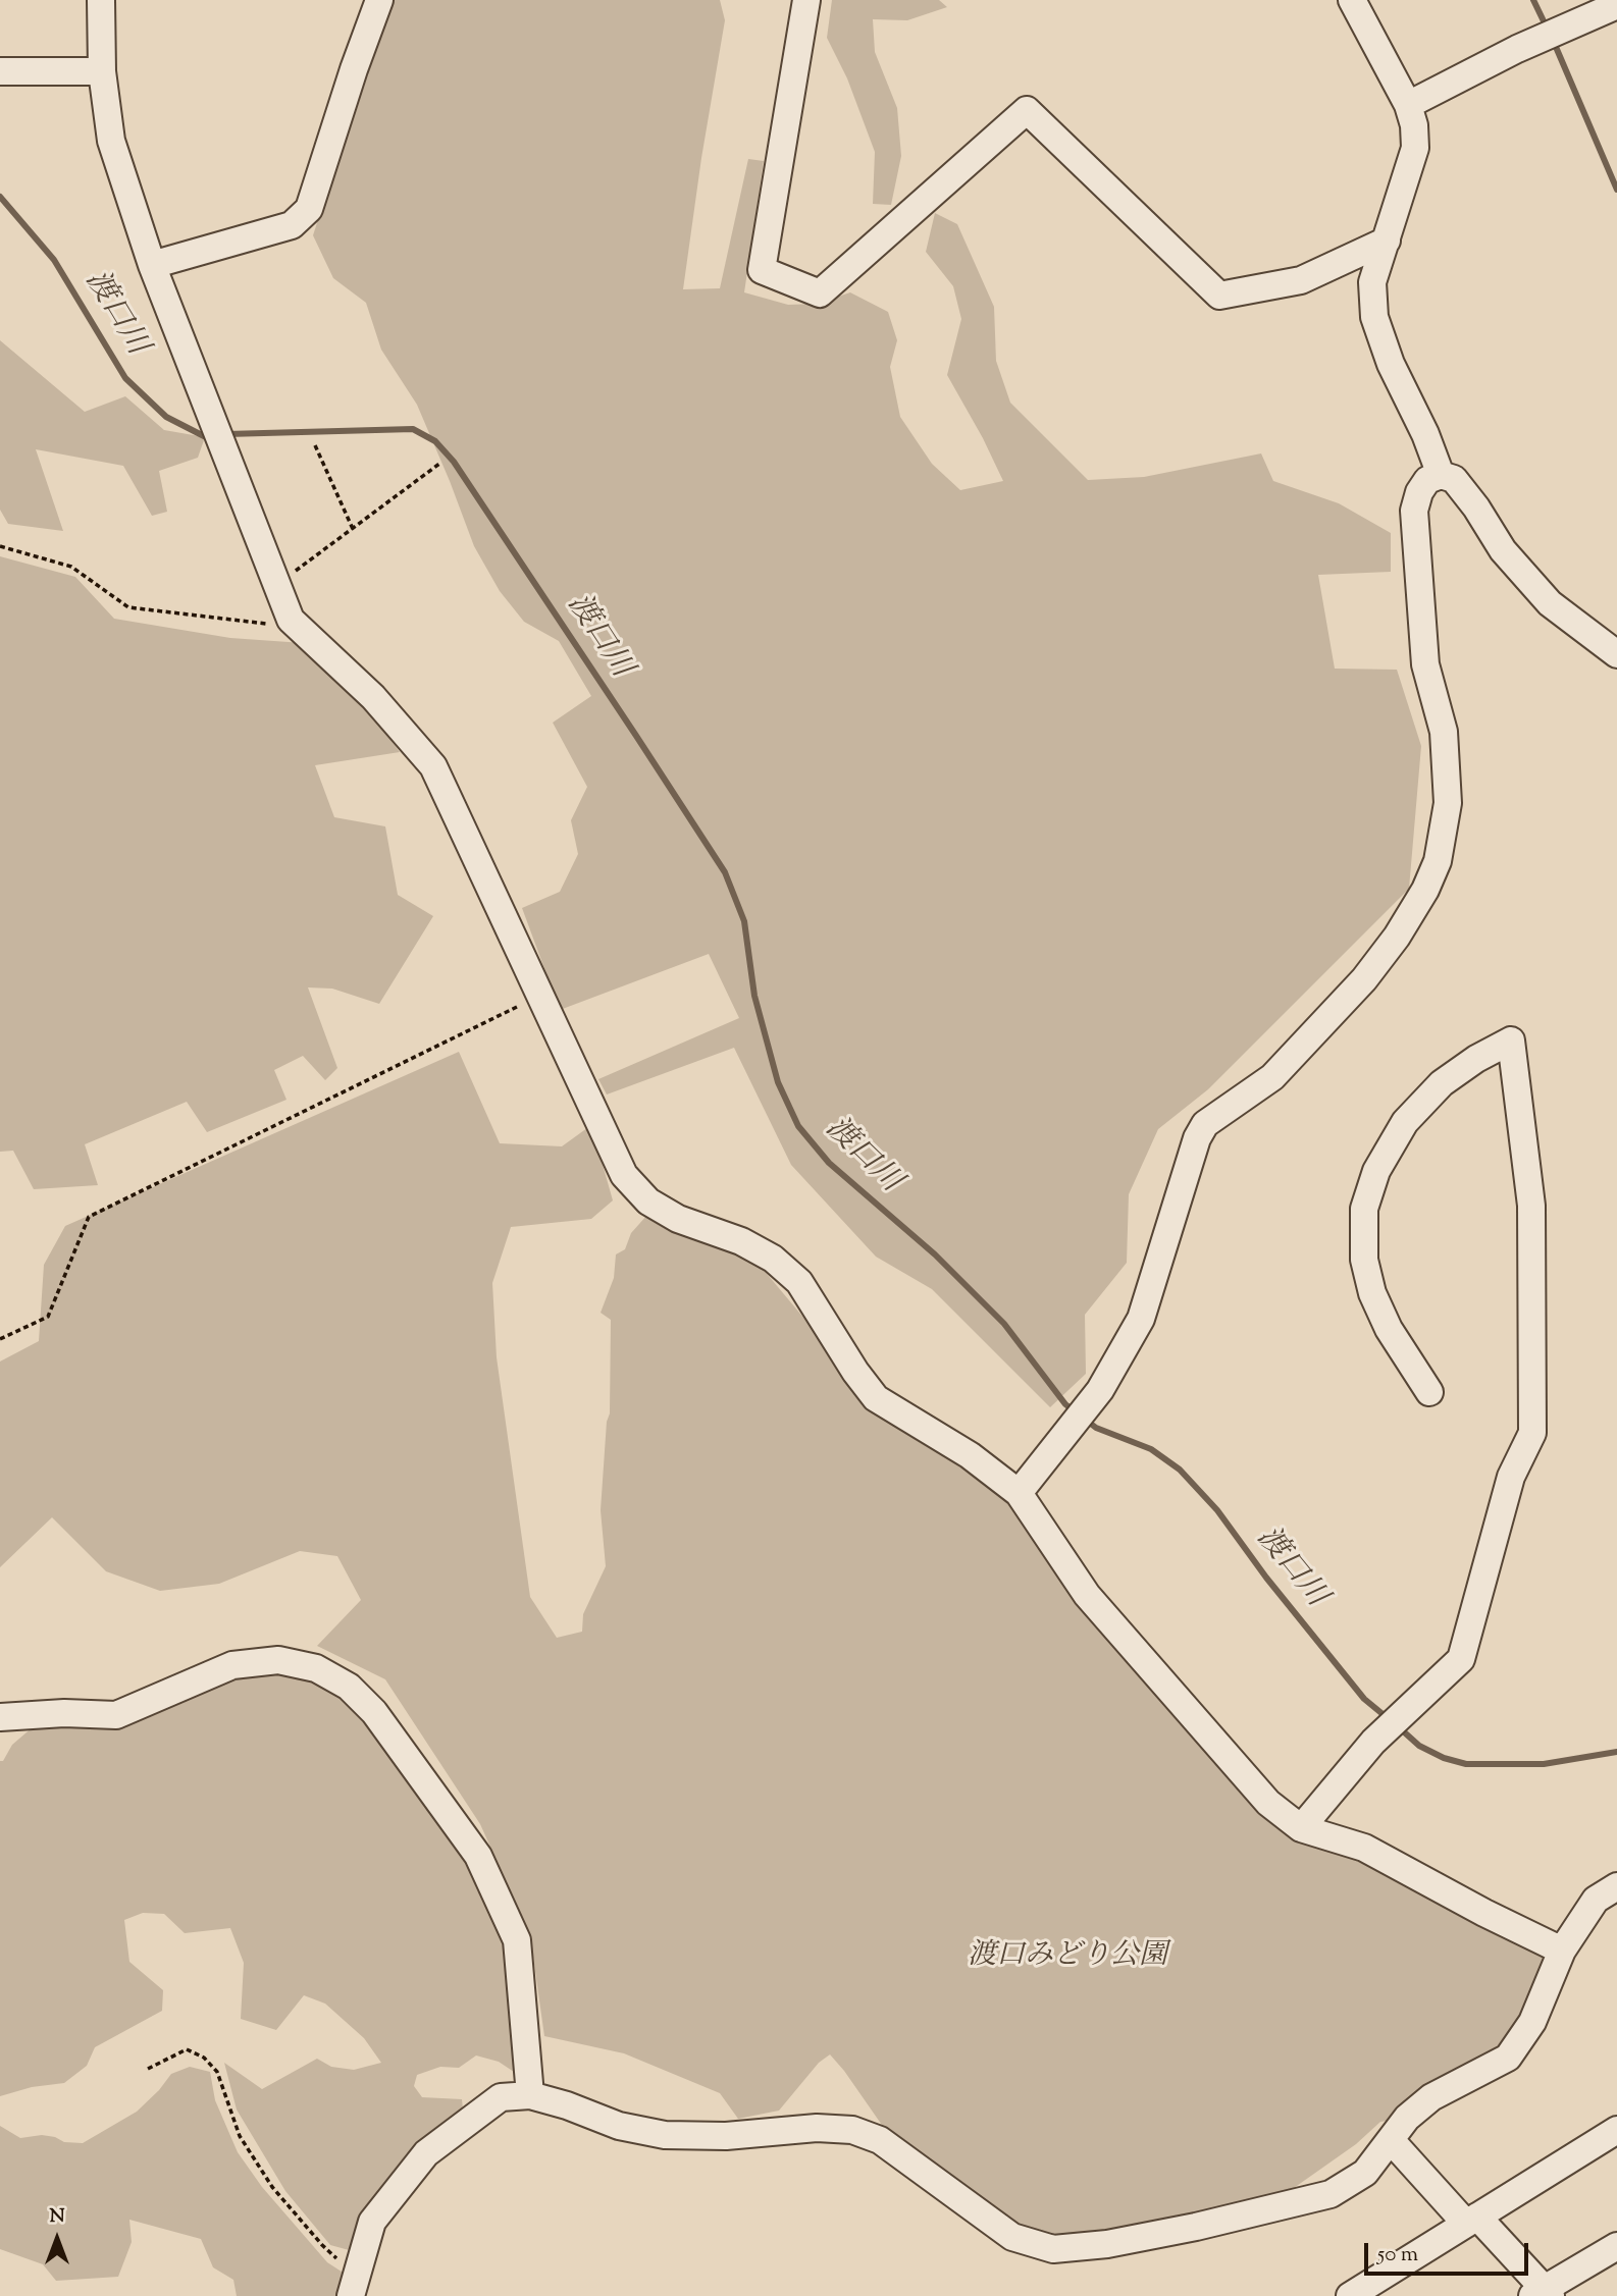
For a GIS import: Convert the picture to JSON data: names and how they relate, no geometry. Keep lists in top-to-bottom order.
{
  "water": ["渡口川"],
  "parks": ["渡口みどり公園"],
  "scale_bar": "50 m",
  "north": "top"
}
